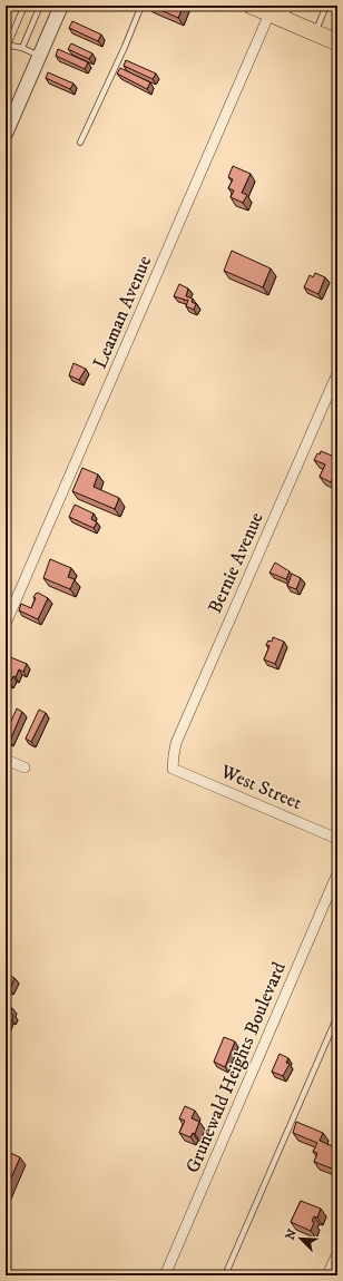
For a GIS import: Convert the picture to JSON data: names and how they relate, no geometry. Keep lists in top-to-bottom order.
{
  "streets": {
    "street": [
      "Leaman Avenue",
      "Bernie Avenue",
      "West Street",
      "Grunewald Heights Boulevard"
    ]
  },
  "crossings": [
    ["Bernie Avenue", "West Street"]
  ],
  "north": "top left"
}
